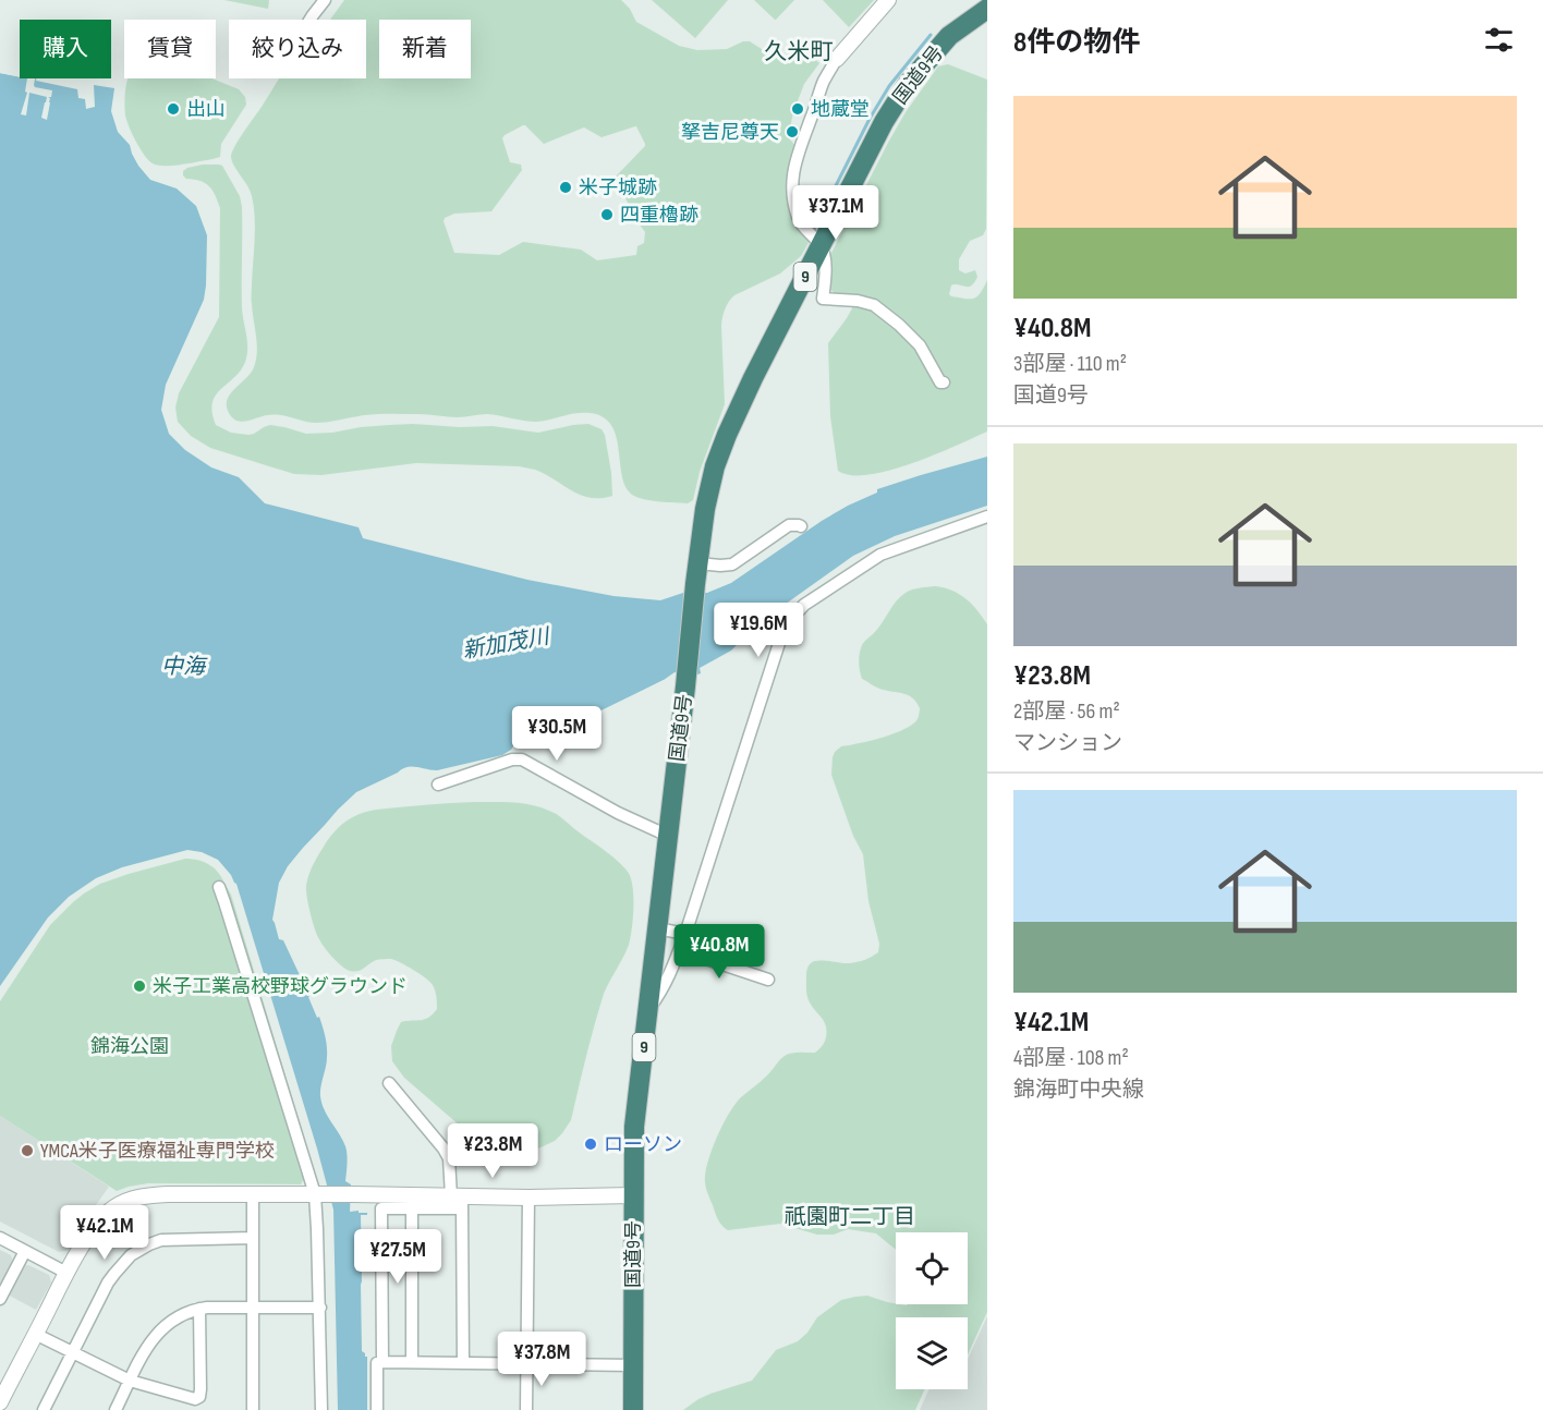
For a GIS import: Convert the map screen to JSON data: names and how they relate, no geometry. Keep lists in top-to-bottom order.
{
  "streets": {
    "highway": ["国道9号", "9"]
  },
  "districts": ["久米町", "祇園町二丁目"],
  "water": ["新加茂川", "中海"],
  "parks": ["錦海公園"],
  "places": [
    "出山",
    "地蔵堂",
    "拏吉尼尊天",
    "米子城跡",
    "四重櫓跡",
    "米子工業高校野球グラウンド",
    "ローソン",
    "YMCA米子医療福祉専門学校"
  ],
  "page": {
    "heading": "8件の物件",
    "chip": [
      "購入",
      "賃貸",
      "絞り込み",
      "新着"
    ],
    "list": [
      {
        "name": "¥40.8M",
        "note": "3部屋 · 110 m² · 国道9号"
      },
      {
        "name": "¥23.8M",
        "note": "2部屋 · 56 m² · マンション"
      },
      {
        "name": "¥42.1M",
        "note": "4部屋 · 108 m² · 錦海町中央線"
      }
    ],
    "price": [
      "¥37.1M",
      "¥19.6M",
      "¥30.5M",
      "¥40.8M",
      "¥23.8M",
      "¥42.1M",
      "¥27.5M",
      "¥37.8M"
    ]
  }
}
